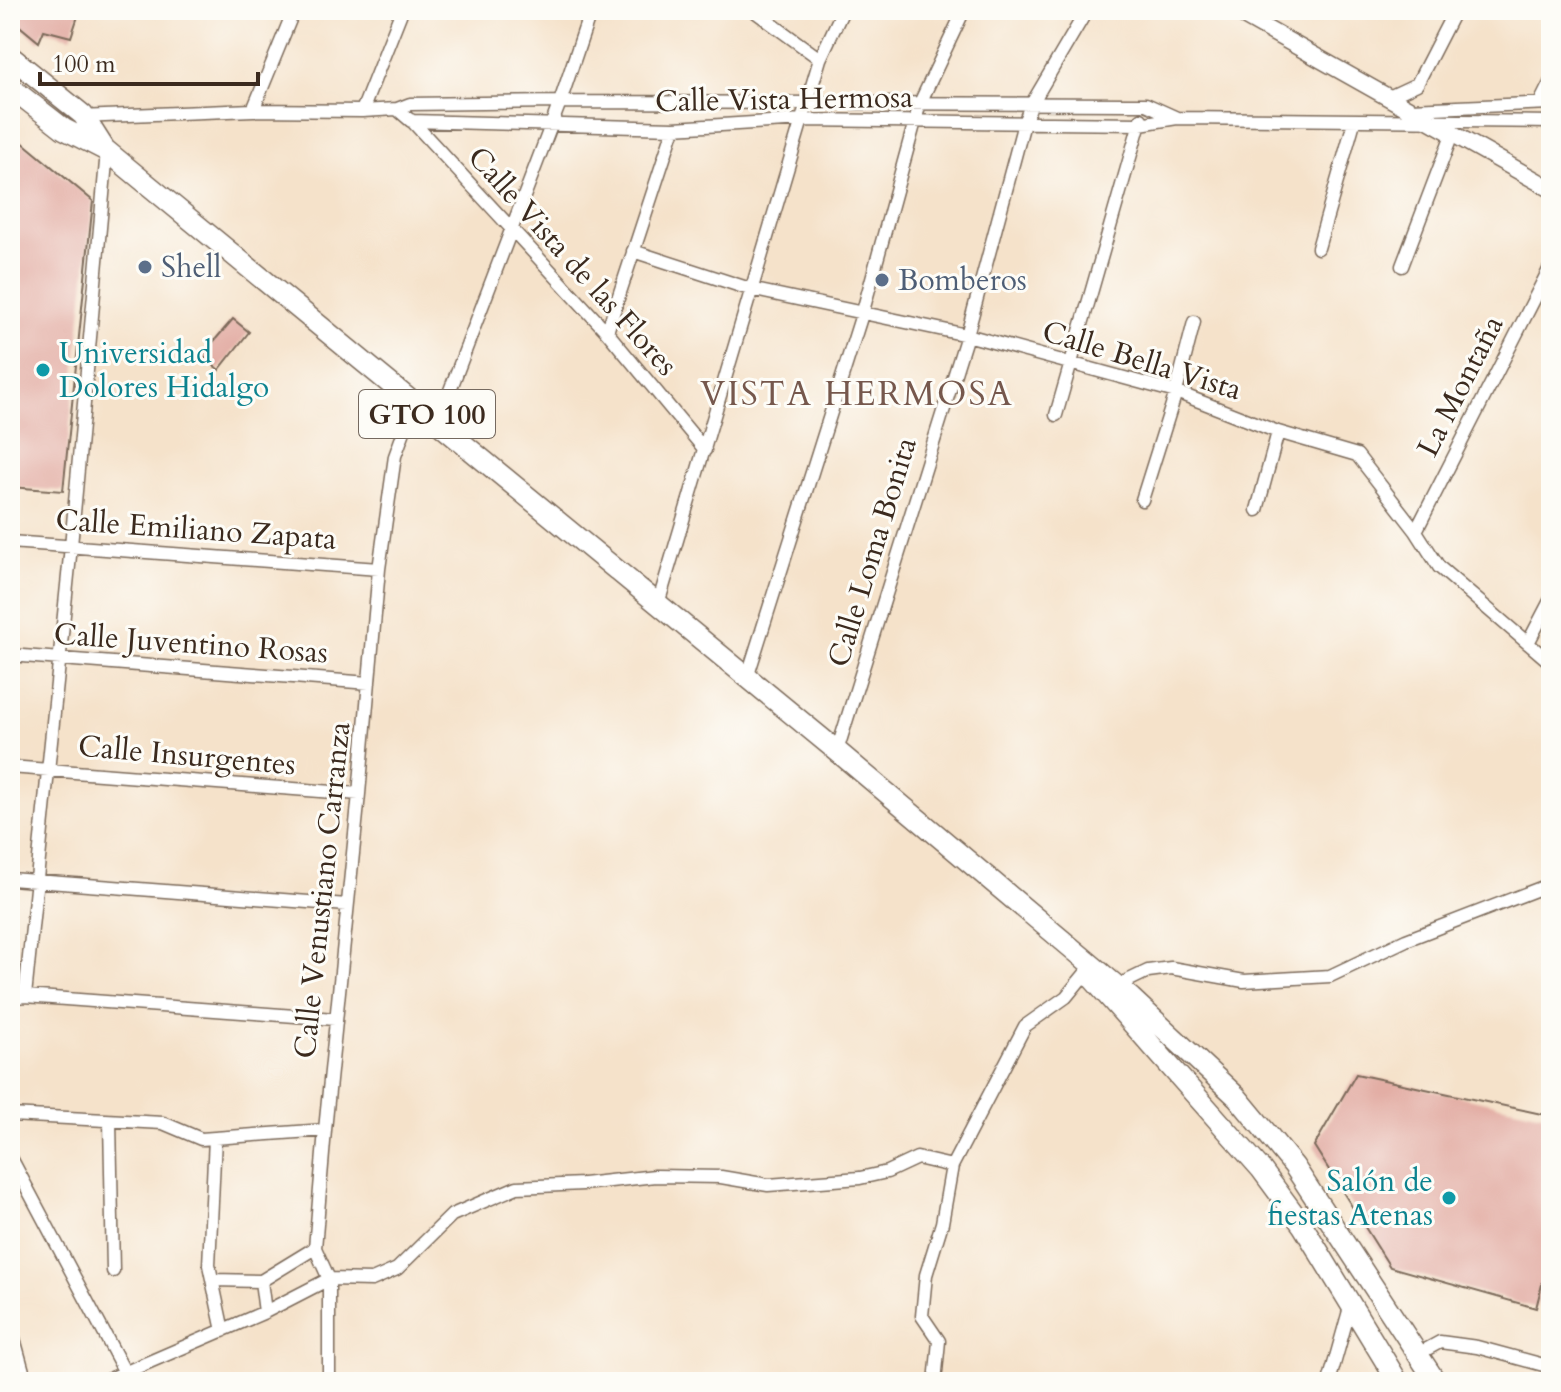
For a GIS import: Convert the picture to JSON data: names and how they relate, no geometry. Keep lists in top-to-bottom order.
{
  "streets": {
    "main road": ["GTO 100"],
    "street": [
      "Calle Vista Hermosa",
      "Calle Vista de las Flores",
      "Calle Bella Vista",
      "La Montaña",
      "Calle Emiliano Zapata",
      "Calle Loma Bonita",
      "Calle Juventino Rosas",
      "Calle Insurgentes",
      "Calle Venustiano Carranza"
    ]
  },
  "crossings": [
    ["Calle Vista Hermosa", "Calle Vista de las Flores"],
    ["Calle Vista Hermosa", "GTO 100"],
    ["Calle Vista Hermosa", "Calle Loma Bonita"],
    ["Calle Bella Vista", "La Montaña"],
    ["Calle Bella Vista", "Calle Loma Bonita"],
    ["GTO 100", "Calle Loma Bonita"],
    ["GTO 100", "Calle Venustiano Carranza"],
    ["Calle Emiliano Zapata", "Calle Venustiano Carranza"],
    ["Calle Juventino Rosas", "Calle Venustiano Carranza"],
    ["Calle Insurgentes", "Calle Venustiano Carranza"]
  ],
  "districts": ["VISTA HERMOSA"],
  "places": [
    "Shell",
    "Bomberos",
    "Universidad Dolores Hidalgo",
    "Salón de fiestas Atenas"
  ],
  "scale_bar": "100 m"
}
